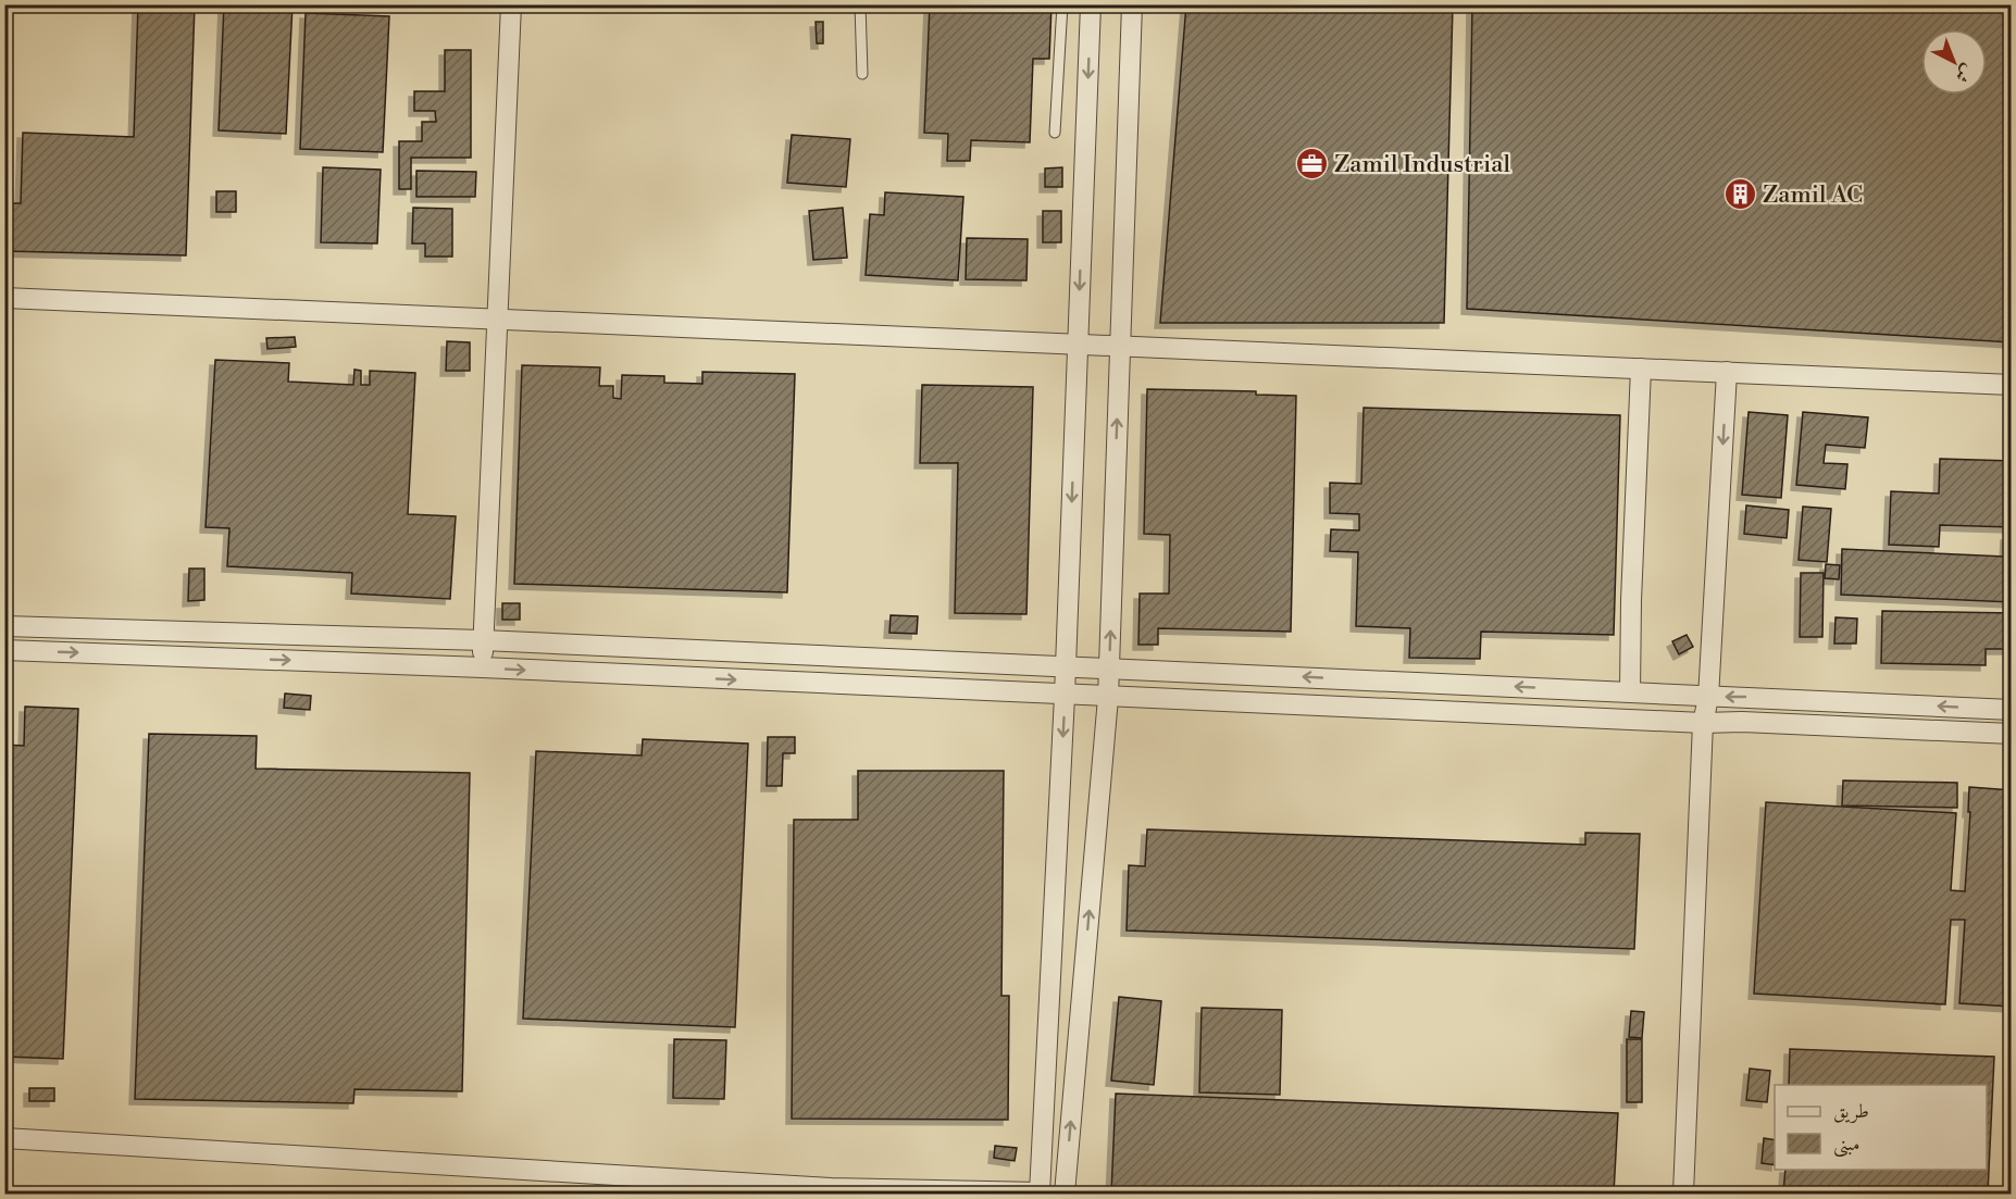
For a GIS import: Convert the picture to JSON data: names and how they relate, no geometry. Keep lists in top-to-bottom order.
{
  "places": {
    "office": ["Zamil Industrial"],
    "building": ["Zamil AC"]
  },
  "legend": ["طريق", "مبنى"],
  "north": "bottom right"
}
